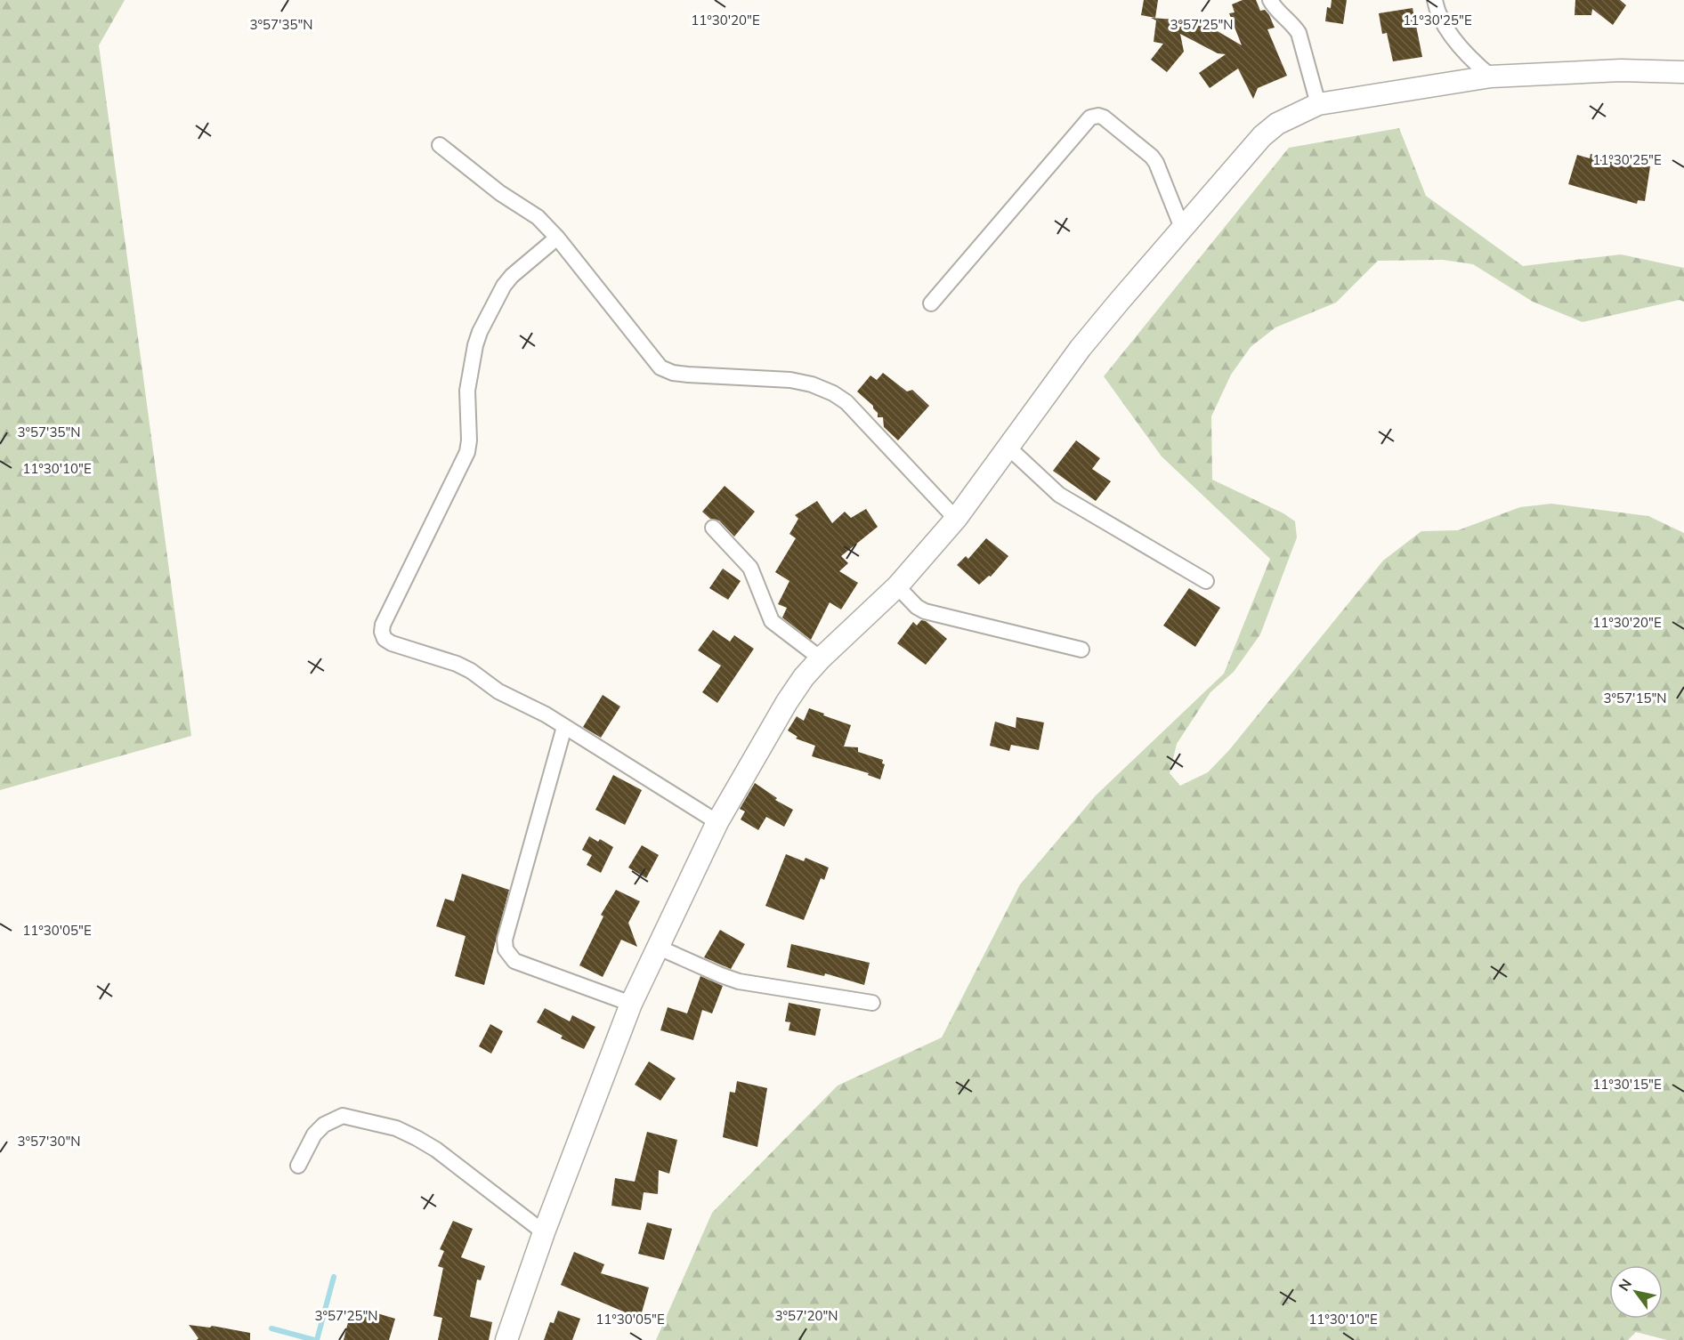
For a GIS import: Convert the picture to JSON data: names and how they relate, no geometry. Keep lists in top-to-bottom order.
{
  "north": "top left",
  "coordinates": [
    "11°30'20\"E",
    "11°30'25\"E",
    "3°57'35\"N",
    "3°57'25\"N",
    "11°30'10\"E",
    "3°57'15\"N",
    "11°30'05\"E",
    "11°30'15\"E",
    "3°57'30\"N",
    "3°57'20\"N"
  ]
}
